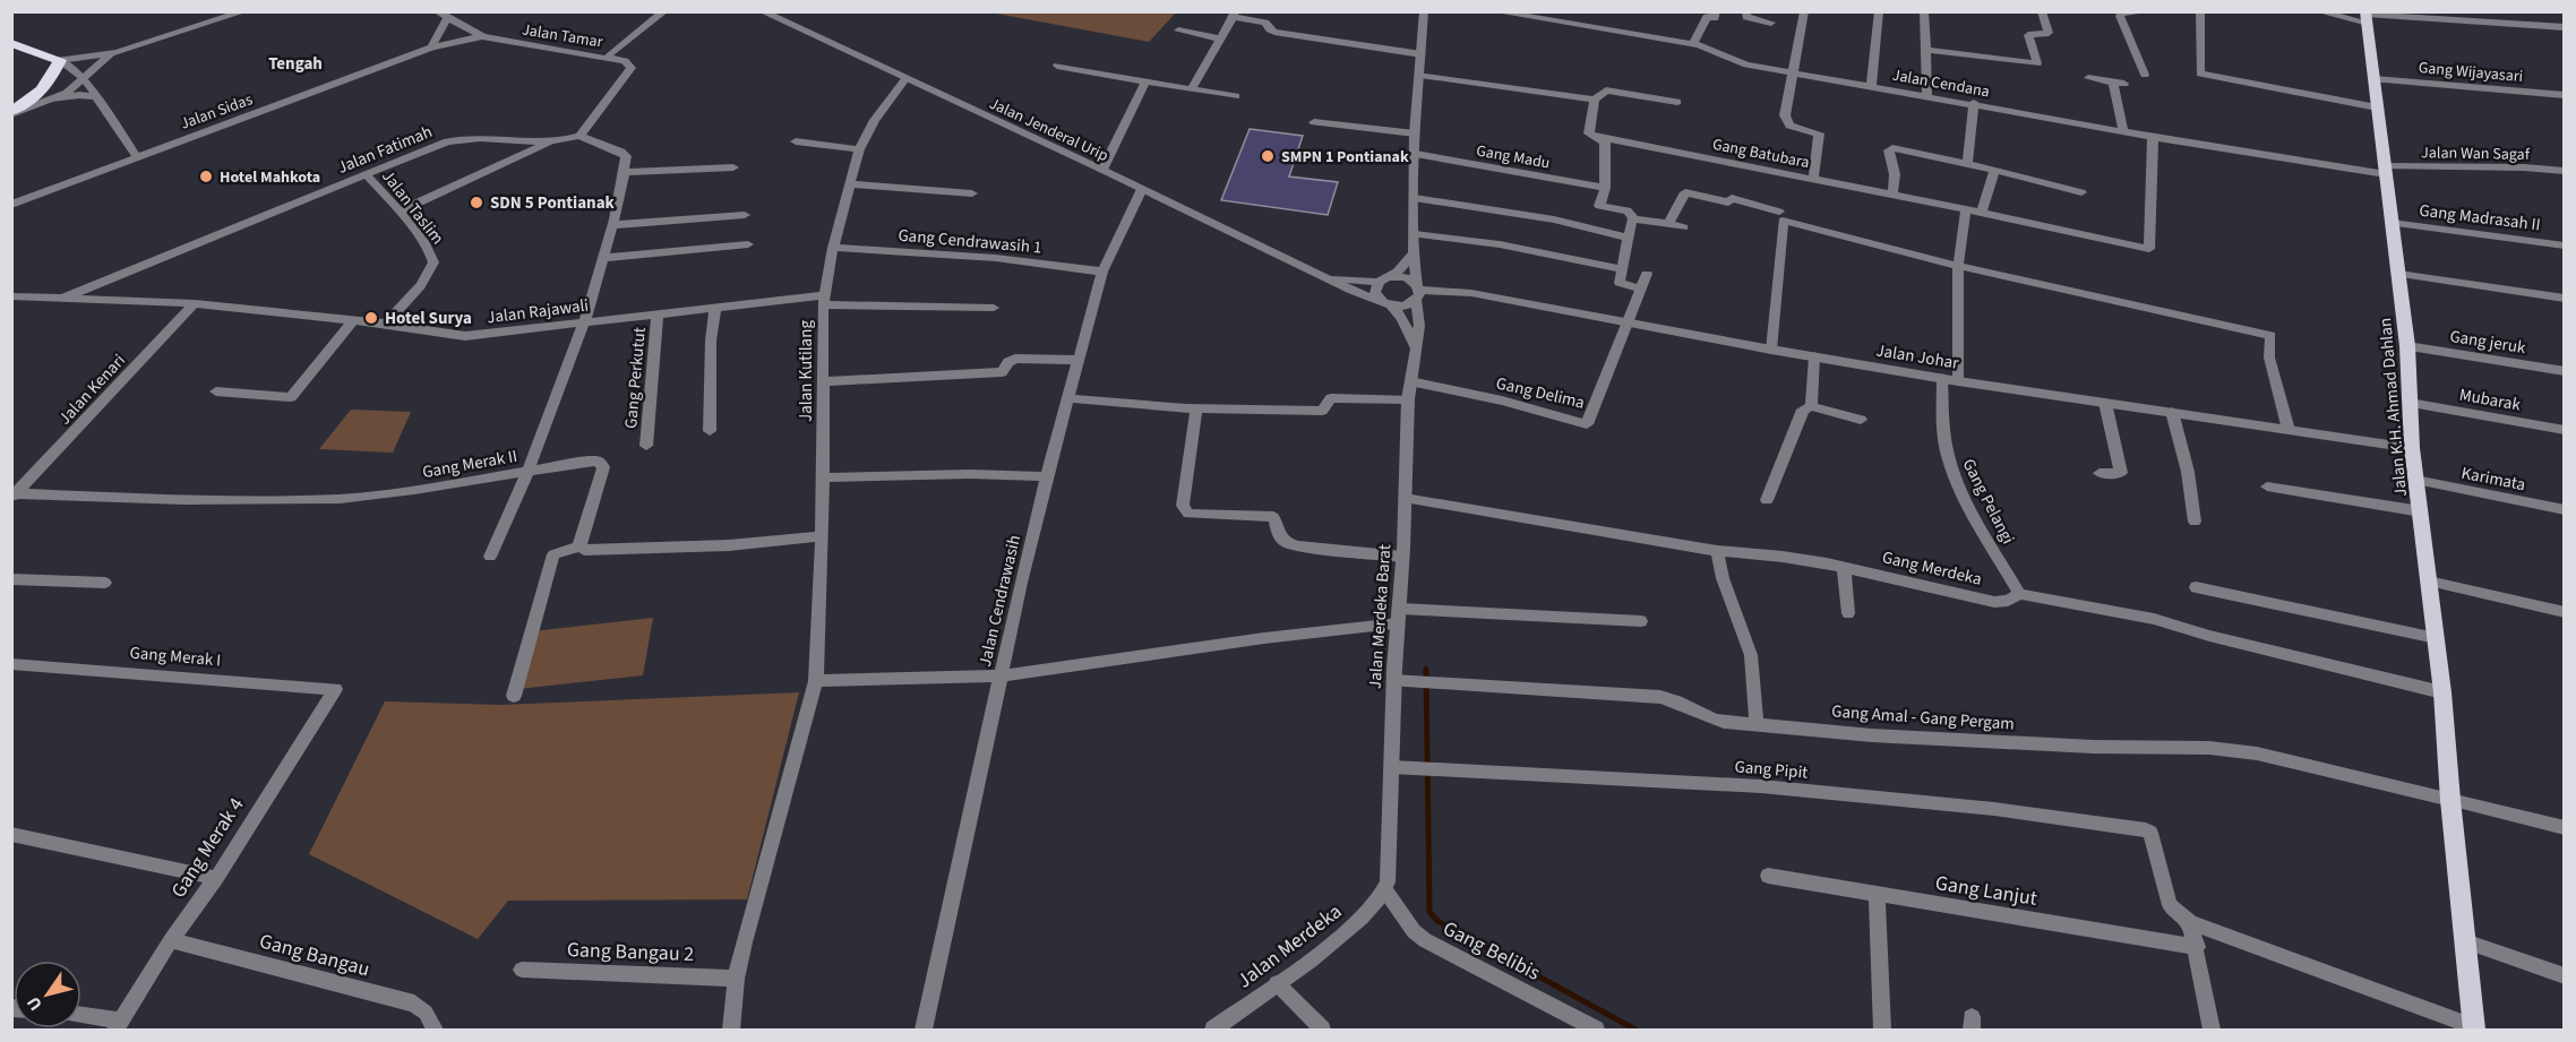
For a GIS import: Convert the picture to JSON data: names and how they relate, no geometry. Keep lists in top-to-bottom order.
{
  "streets": {
    "main road": ["Jalan K.H. Ahmad Dahlan"],
    "street": [
      "Jalan Tamar",
      "Gang Wijayasari",
      "Jalan Cendana",
      "Jalan Sidas",
      "Jalan Jenderal Urip",
      "Jalan Fatimah",
      "Gang Batubara",
      "Jalan Wan Sagaf",
      "Gang Madu",
      "Jalan Taslim",
      "Gang Madrasah II",
      "Gang Cendrawasih 1",
      "Jalan Rajawali",
      "Gang jeruk",
      "Jalan Johar",
      "Jalan Kutilang",
      "Gang Perkutut",
      "Jalan Kenari",
      "Gang Delima",
      "Mubarak",
      "Gang Merak II",
      "Karimata",
      "Gang Pelangi",
      "Gang Merdeka",
      "Jalan Cendrawasih",
      "Jalan Merdeka Barat",
      "Gang Merak I",
      "Gang Amal - Gang Pergam",
      "Gang Pipit",
      "Gang Merak 4",
      "Gang Lanjut",
      "Jalan Merdeka",
      "Gang Belibis",
      "Gang Bangau 2",
      "Gang Bangau"
    ]
  },
  "crossings": [
    ["Jalan Tamar", "Jalan Sidas"],
    ["Gang Wijayasari", "Jalan K.H. Ahmad Dahlan"],
    ["Jalan Cendana", "Gang Batubara"],
    ["Jalan Cendana", "Jalan Wan Sagaf"],
    ["Jalan Cendana", "Jalan K.H. Ahmad Dahlan"],
    ["Jalan Jenderal Urip", "Jalan Johar"],
    ["Jalan Jenderal Urip", "Jalan Kutilang"],
    ["Jalan Jenderal Urip", "Jalan Cendrawasih"],
    ["Jalan Jenderal Urip", "Jalan Merdeka Barat"],
    ["Jalan Fatimah", "Jalan Taslim"],
    ["Jalan Fatimah", "Jalan Rajawali"],
    ["Jalan Wan Sagaf", "Jalan K.H. Ahmad Dahlan"],
    ["Gang Madu", "Jalan Merdeka Barat"],
    ["Jalan Taslim", "Jalan Rajawali"],
    ["Gang Madrasah II", "Jalan K.H. Ahmad Dahlan"],
    ["Gang Cendrawasih 1", "Jalan Kutilang"],
    ["Gang Cendrawasih 1", "Jalan Cendrawasih"],
    ["Jalan Rajawali", "Jalan Kutilang"],
    ["Jalan Rajawali", "Gang Perkutut"],
    ["Jalan Rajawali", "Jalan Kenari"],
    ["Gang jeruk", "Jalan K.H. Ahmad Dahlan"],
    ["Jalan Johar", "Gang Delima"],
    ["Jalan Johar", "Jalan K.H. Ahmad Dahlan"],
    ["Jalan Johar", "Gang Pelangi"],
    ["Jalan Johar", "Jalan Merdeka Barat"],
    ["Jalan Kutilang", "Gang Bangau 2"],
    ["Jalan Kenari", "Gang Merak II"],
    ["Gang Delima", "Jalan Merdeka Barat"],
    ["Mubarak", "Jalan K.H. Ahmad Dahlan"],
    ["Jalan K.H. Ahmad Dahlan", "Karimata"],
    ["Jalan K.H. Ahmad Dahlan", "Gang Merdeka"],
    ["Jalan K.H. Ahmad Dahlan", "Gang Amal - Gang Pergam"],
    ["Gang Pelangi", "Gang Merdeka"],
    ["Gang Merdeka", "Jalan Merdeka Barat"],
    ["Jalan Merdeka Barat", "Gang Amal - Gang Pergam"],
    ["Jalan Merdeka Barat", "Gang Pipit"],
    ["Jalan Merdeka Barat", "Jalan Merdeka"],
    ["Jalan Merdeka Barat", "Gang Belibis"],
    ["Gang Merak I", "Gang Merak 4"],
    ["Gang Merak 4", "Gang Bangau"],
    ["Jalan Merdeka", "Gang Belibis"]
  ],
  "districts": ["Tengah"],
  "places": [
    "SMPN 1 Pontianak",
    "Hotel Mahkota",
    "SDN 5 Pontianak",
    "Hotel Surya"
  ],
  "north": "bottom left"
}
